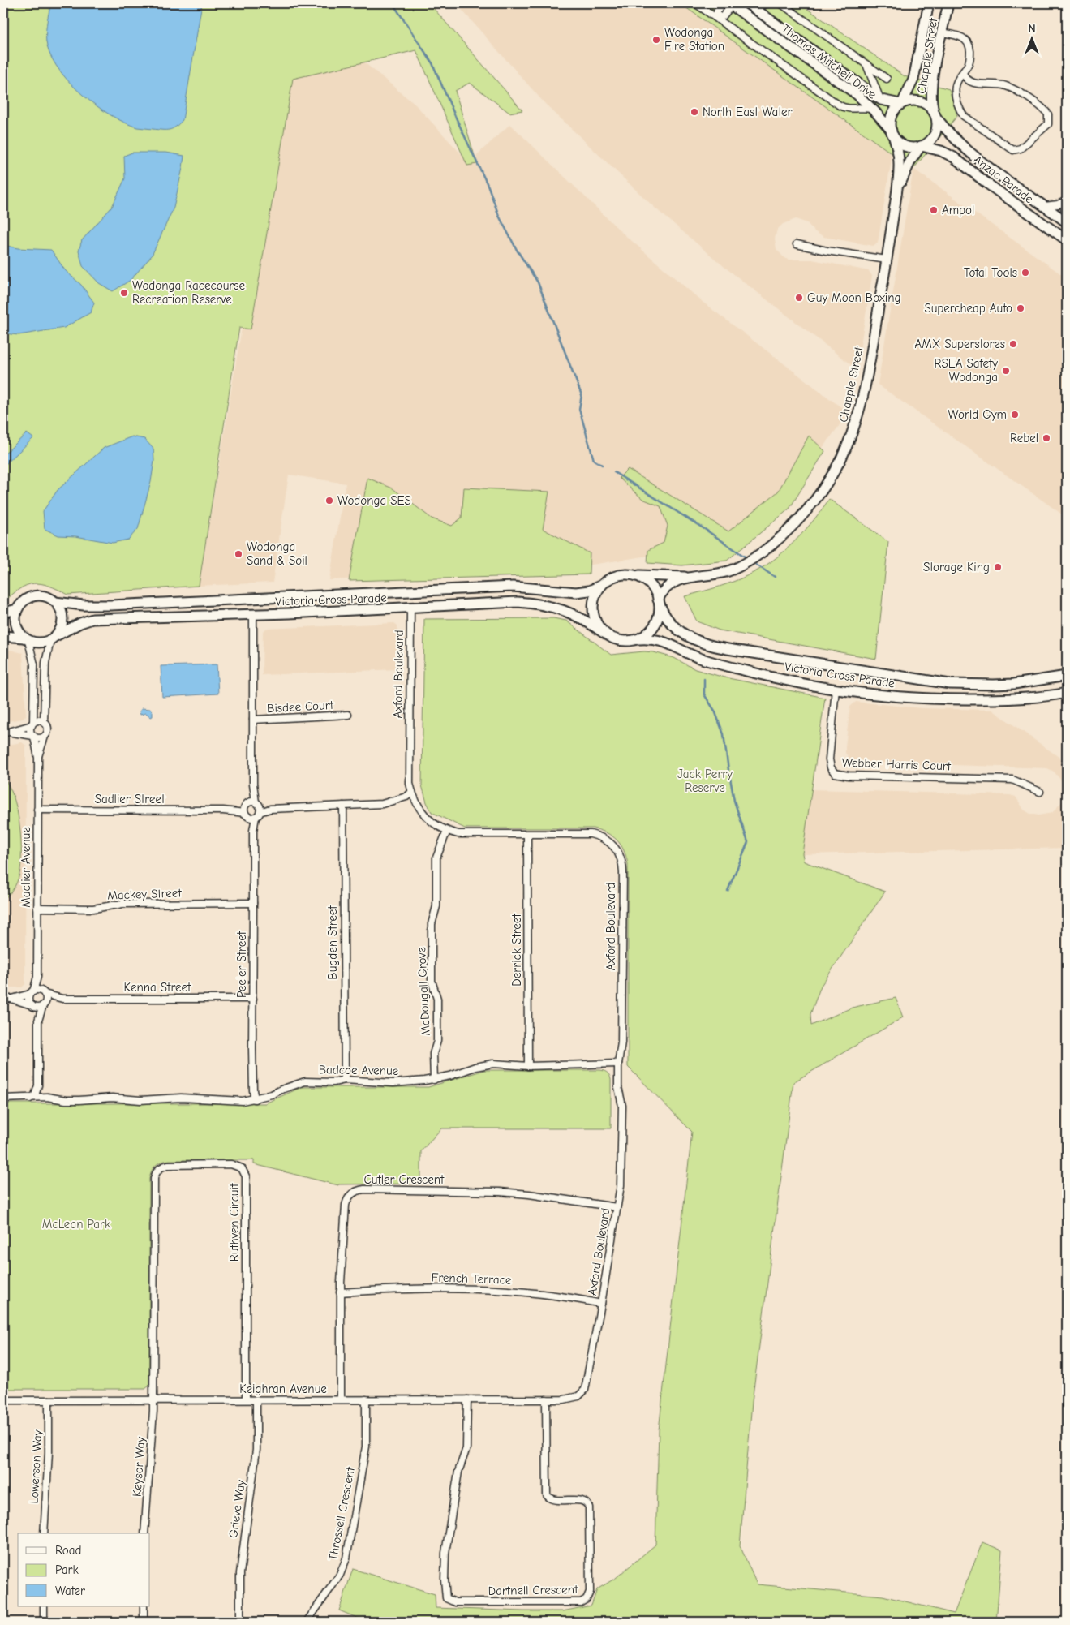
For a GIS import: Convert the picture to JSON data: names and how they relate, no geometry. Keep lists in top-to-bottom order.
{
  "streets": {
    "main road": [
      "Chapple Street",
      "Thomas Mitchell Drive",
      "Anzac Parade",
      "Victoria Cross Parade"
    ],
    "street": [
      "Axford Boulevard",
      "Bisdee Court",
      "Webber Harris Court",
      "Sadlier Street",
      "Mactier Avenue",
      "Mackey Street",
      "Bugden Street",
      "Derrick Street",
      "Peeler Street",
      "Kenna Street",
      "McDougall Grove",
      "Badcoe Avenue",
      "Cutler Crescent",
      "Ruthven Circuit",
      "French Terrace",
      "Keighran Avenue",
      "Lowerson Way",
      "Keysor Way",
      "Grieve Way",
      "Throssell Crescent",
      "Dartnell Crescent"
    ]
  },
  "crossings": [
    ["Chapple Street", "Thomas Mitchell Drive"],
    ["Chapple Street", "Anzac Parade"],
    ["Chapple Street", "Victoria Cross Parade"],
    ["Thomas Mitchell Drive", "Anzac Parade"],
    ["Victoria Cross Parade", "Axford Boulevard"],
    ["Victoria Cross Parade", "Webber Harris Court"],
    ["Victoria Cross Parade", "Peeler Street"],
    ["Axford Boulevard", "Sadlier Street"],
    ["Axford Boulevard", "Derrick Street"],
    ["Axford Boulevard", "McDougall Grove"],
    ["Axford Boulevard", "Badcoe Avenue"],
    ["Axford Boulevard", "Cutler Crescent"],
    ["Axford Boulevard", "French Terrace"],
    ["Axford Boulevard", "Keighran Avenue"],
    ["Bisdee Court", "Peeler Street"],
    ["Sadlier Street", "Mactier Avenue"],
    ["Sadlier Street", "Bugden Street"],
    ["Sadlier Street", "Peeler Street"],
    ["Mactier Avenue", "Mackey Street"],
    ["Mactier Avenue", "Kenna Street"],
    ["Mackey Street", "Peeler Street"],
    ["Bugden Street", "Badcoe Avenue"],
    ["Derrick Street", "Badcoe Avenue"],
    ["Peeler Street", "Kenna Street"],
    ["Peeler Street", "Badcoe Avenue"],
    ["McDougall Grove", "Badcoe Avenue"],
    ["Cutler Crescent", "French Terrace"],
    ["Cutler Crescent", "Keighran Avenue"],
    ["Ruthven Circuit", "Keighran Avenue"],
    ["Ruthven Circuit", "Keysor Way"],
    ["Keighran Avenue", "Lowerson Way"],
    ["Keighran Avenue", "Keysor Way"],
    ["Keighran Avenue", "Grieve Way"],
    ["Keighran Avenue", "Throssell Crescent"],
    ["Keighran Avenue", "Dartnell Crescent"]
  ],
  "parks": ["Jack Perry Reserve", "McLean Park"],
  "places": [
    "Wodonga Fire Station",
    "North East Water",
    "Ampol",
    "Total Tools",
    "Wodonga Racecourse Recreation Reserve",
    "Guy Moon Boxing",
    "Supercheap Auto",
    "AMX Superstores",
    "RSEA Safety Wodonga",
    "World Gym",
    "Rebel",
    "Wodonga SES",
    "Wodonga Sand & Soil",
    "Storage King"
  ],
  "legend": ["Road", "Park", "Water"],
  "north": "top"
}
